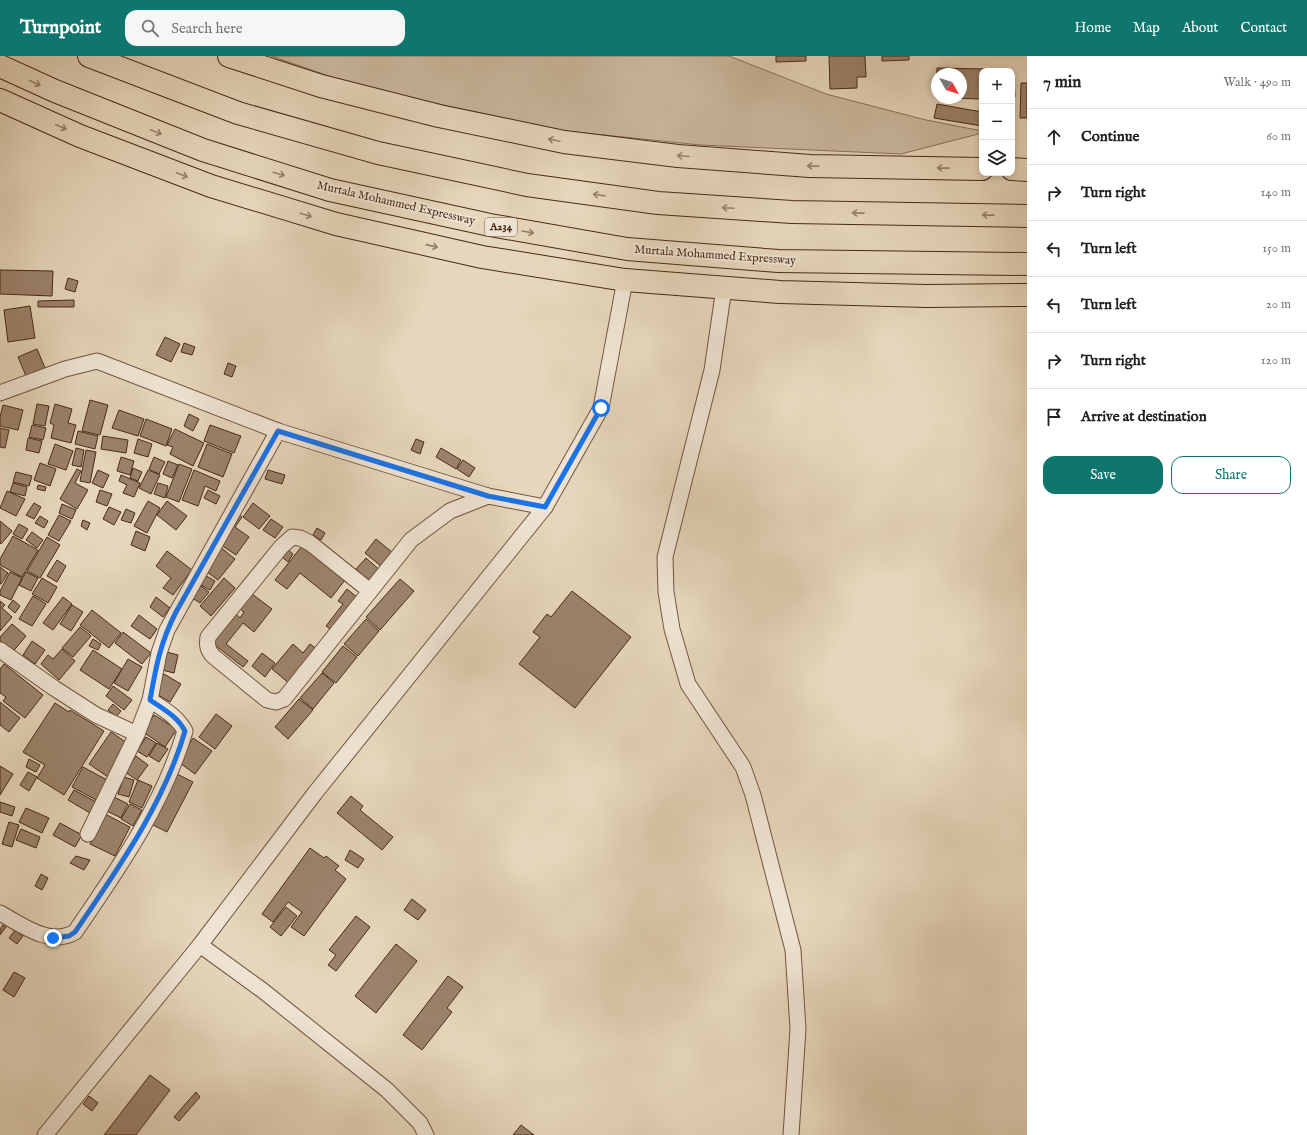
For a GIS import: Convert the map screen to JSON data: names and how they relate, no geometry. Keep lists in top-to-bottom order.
{
  "streets": {
    "highway": ["Murtala Mohammed Expressway", "A234"]
  },
  "north": "bottom right",
  "page": {
    "header": "Turnpoint",
    "search": "Search here",
    "nav": [
      "Home",
      "Map",
      "About",
      "Contact"
    ],
    "heading": ["7 min", "Walk · 490 m"],
    "map_buttons": ["+", "−"],
    "list": [
      ["Continue", "60 m"],
      ["Turn right", "140 m"],
      ["Turn left", "150 m"],
      ["Turn left", "20 m"],
      ["Turn right", "120 m"],
      "Arrive at destination"
    ],
    "buttons": ["Save", "Share"]
  }
}
